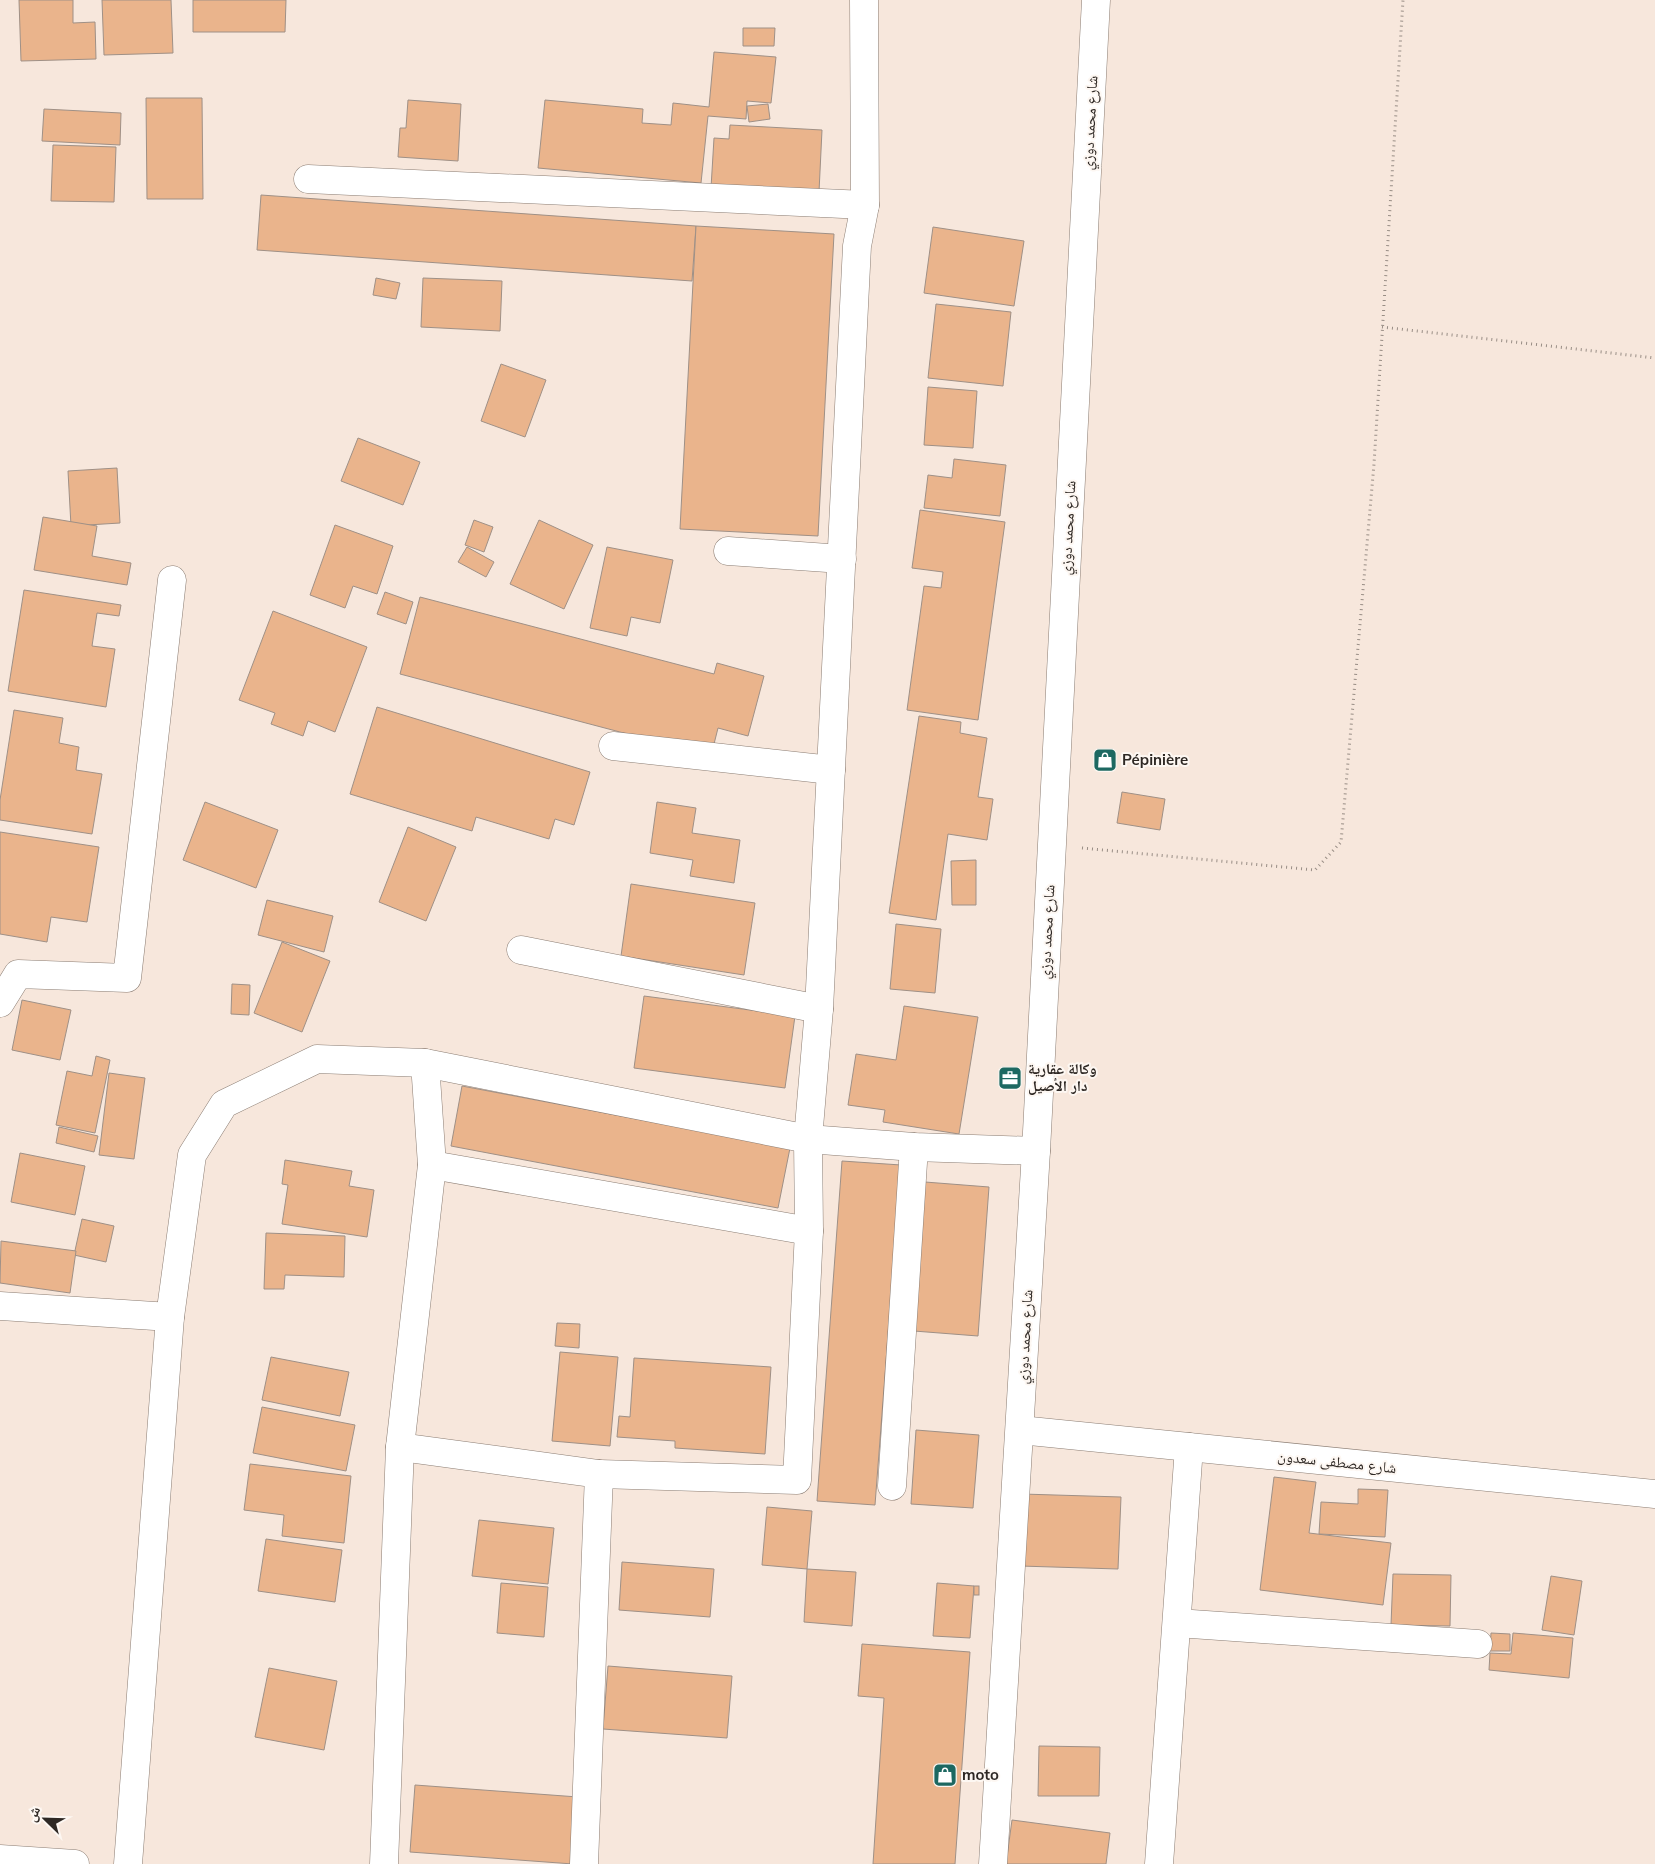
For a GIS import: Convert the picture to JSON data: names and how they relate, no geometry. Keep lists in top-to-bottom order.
{
  "streets": {
    "street": ["شارع محمد دوزي", "شارع مصطفى سعدون"]
  },
  "crossings": [
    ["شارع محمد دوزي", "شارع مصطفى سعدون"]
  ],
  "places": {
    "shop": ["Pépinière", "moto"],
    "office": ["وكالة عقارية دار الأصيل"]
  },
  "north": "top left"
}
